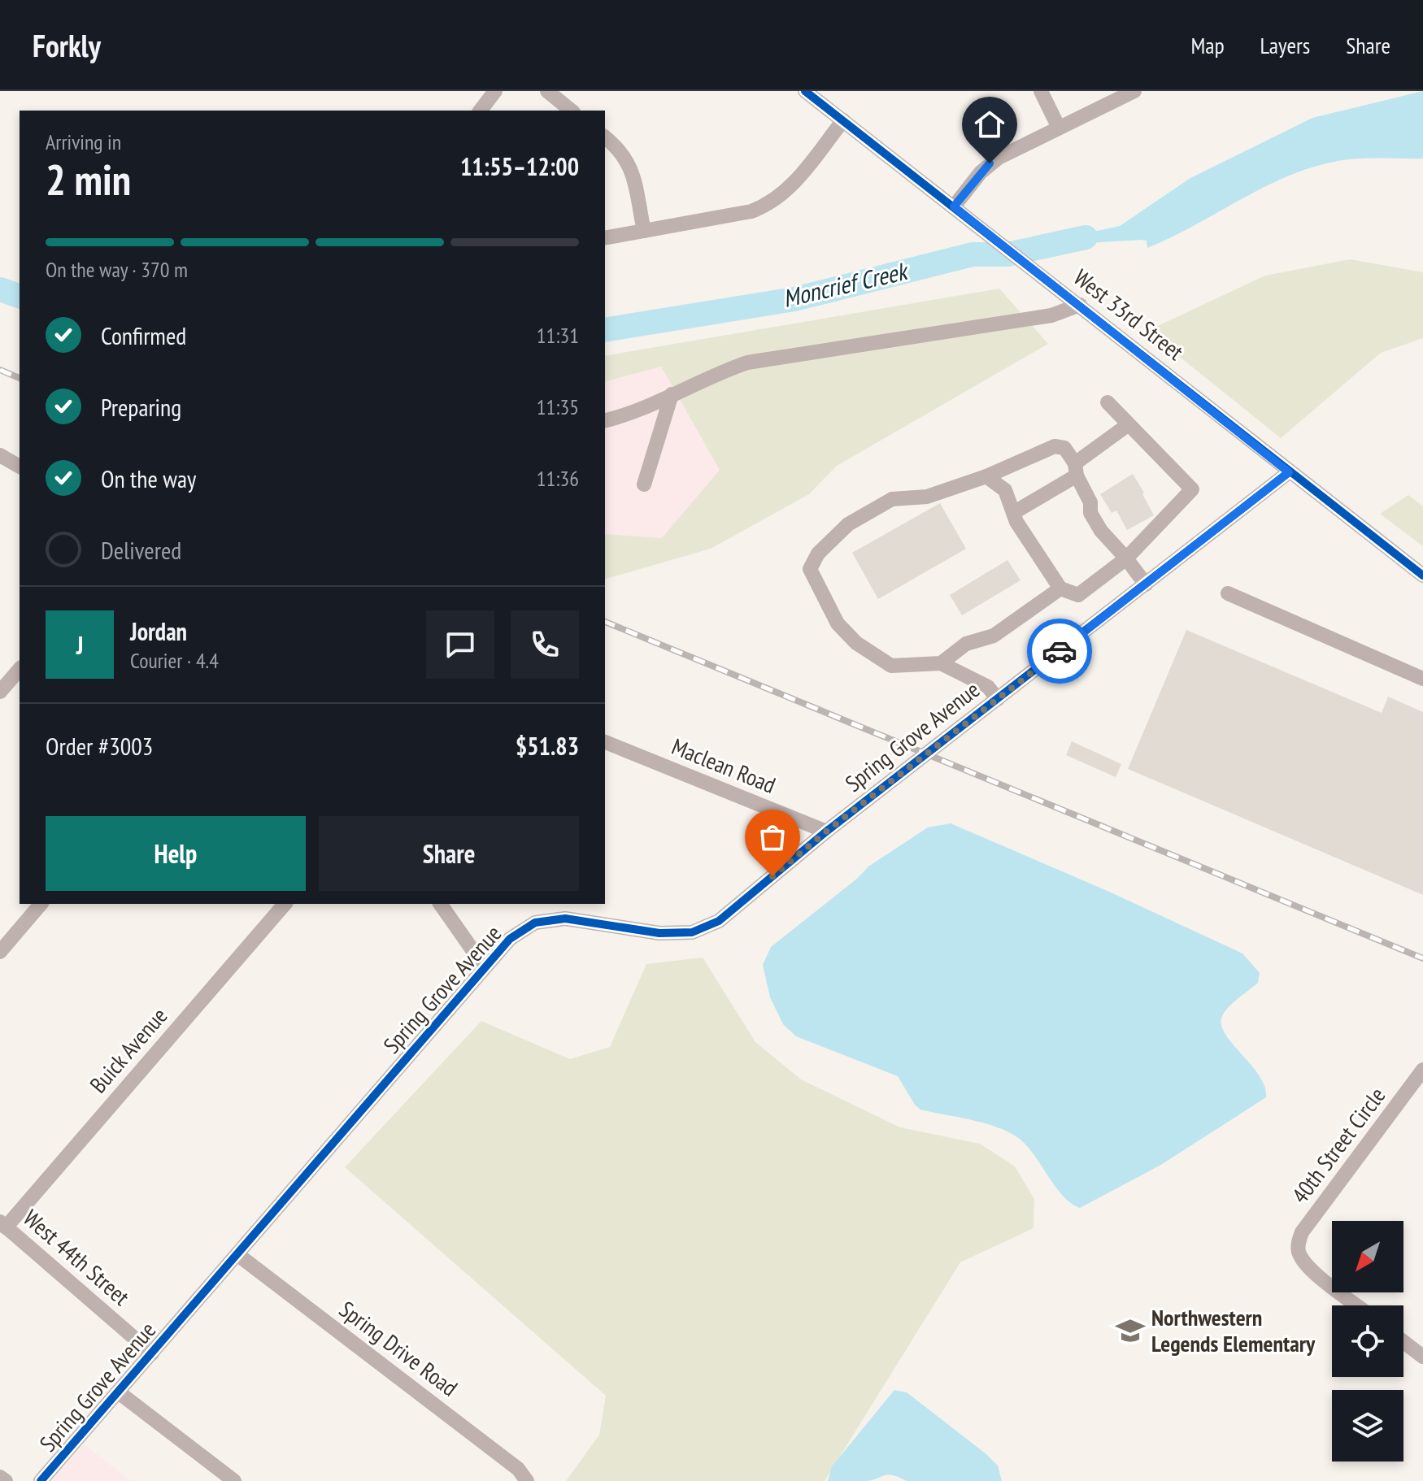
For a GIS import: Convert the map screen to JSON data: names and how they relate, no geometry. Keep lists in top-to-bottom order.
{
  "streets": {
    "street": [
      "West 33rd Street",
      "Spring Grove Avenue",
      "Maclean Road",
      "Buick Avenue",
      "40th Street Circle",
      "West 44th Street",
      "Spring Drive Road"
    ]
  },
  "crossings": [
    ["West 33rd Street", "Spring Grove Avenue"],
    ["Spring Grove Avenue", "Maclean Road"],
    ["Spring Grove Avenue", "West 44th Street"],
    ["Spring Grove Avenue", "Spring Drive Road"],
    ["Buick Avenue", "West 44th Street"]
  ],
  "water": ["Moncrief Creek"],
  "places": {
    "school or university": ["Northwestern Legends Elementary"]
  },
  "north": "bottom left",
  "page": {
    "header": "Forkly",
    "nav": ["Map", "Layers", "Share"],
    "heading": ["2 min", "Arriving in", "11:55–12:00"],
    "panel": [
      "Jordan",
      "Courier · 4.4",
      "Order #3003",
      "$51.83"
    ],
    "bar": "On the way · 370 m",
    "list": [
      ["Confirmed", "11:31"],
      ["Preparing", "11:35"],
      ["On the way", "11:36"],
      "Delivered"
    ],
    "round": "J",
    "buttons": ["Help", "Share"]
  }
}
